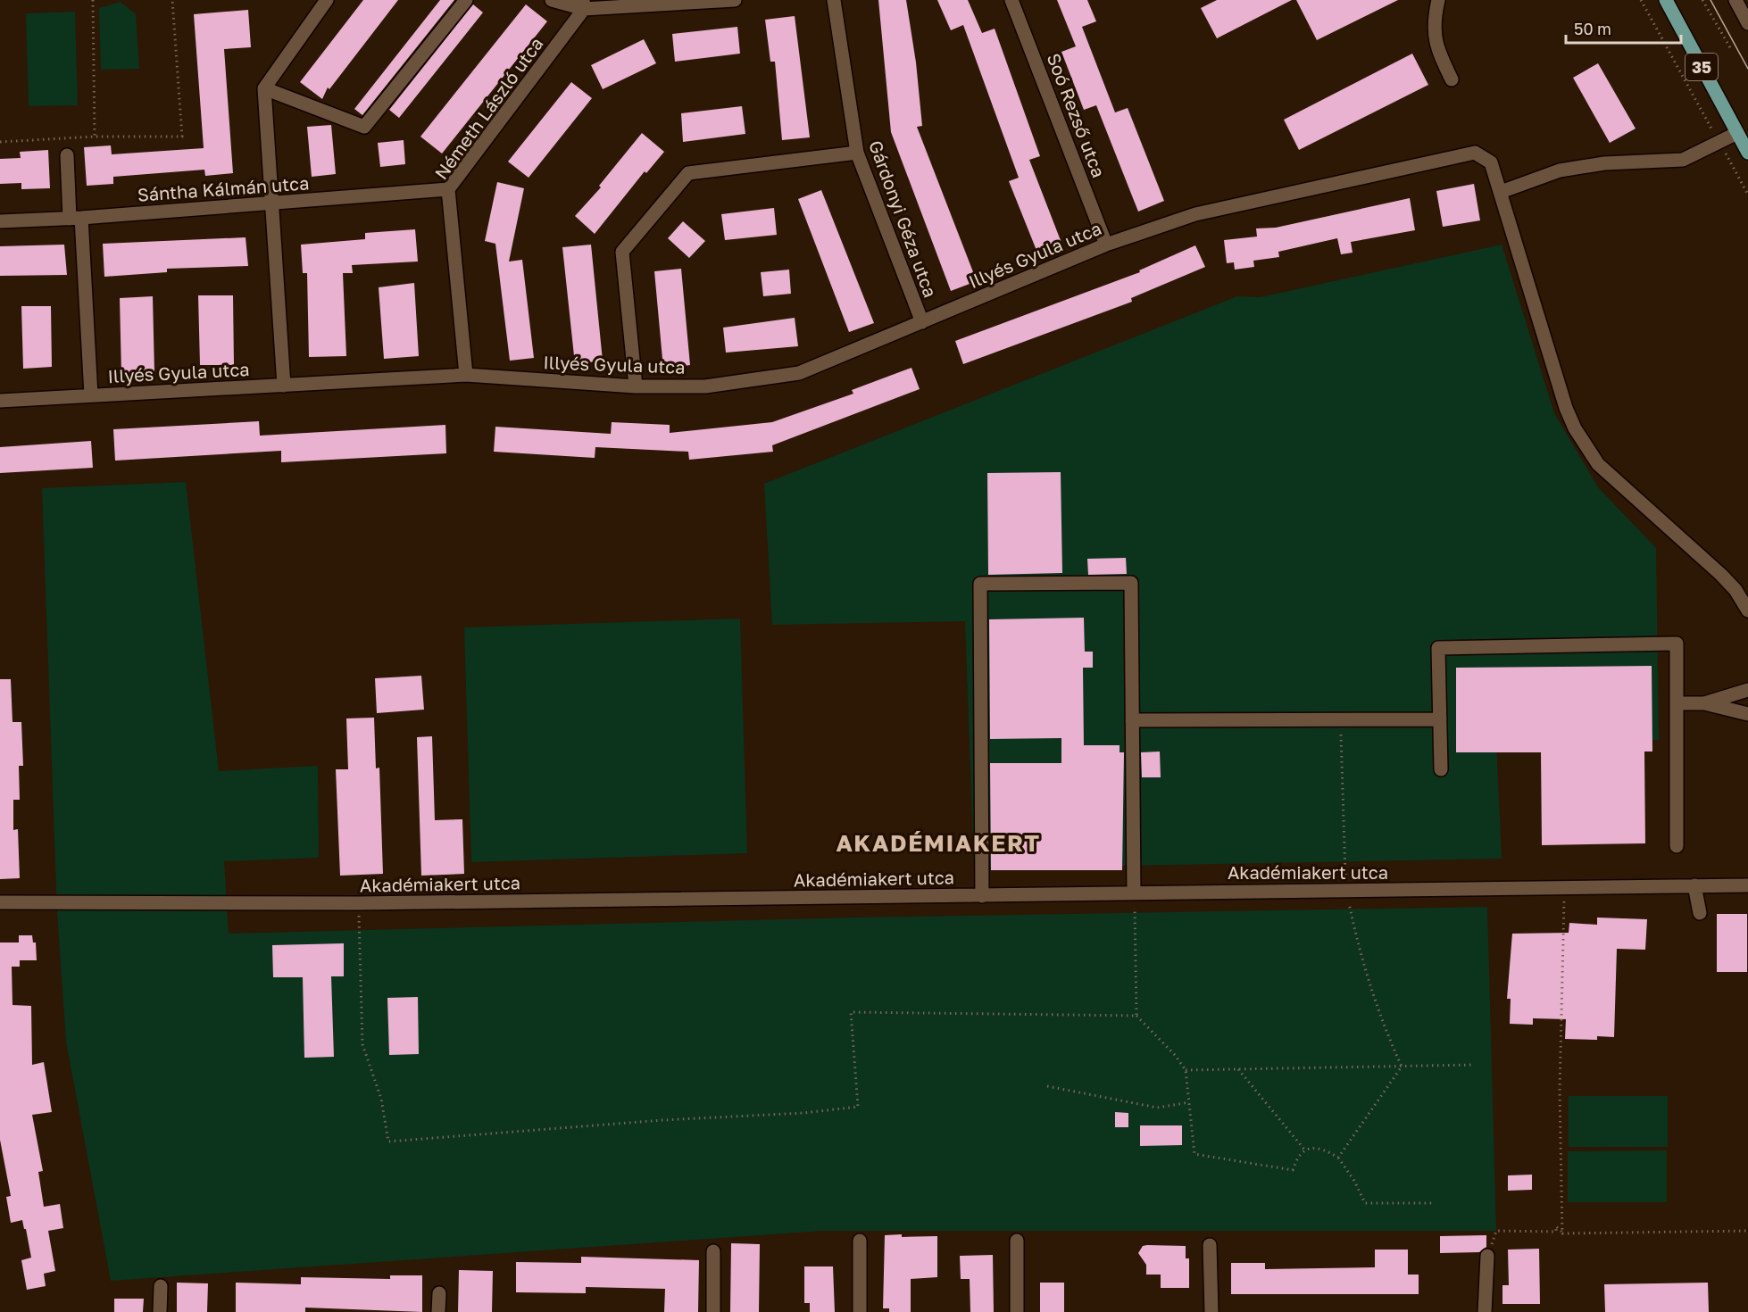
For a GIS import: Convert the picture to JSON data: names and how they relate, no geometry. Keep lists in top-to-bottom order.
{
  "streets": {
    "main road": ["35"],
    "street": [
      "Németh László utca",
      "Soó Rezső utca",
      "Sántha Kálmán utca",
      "Gárdonyi Géza utca",
      "Illyés Gyula utca",
      "Akadémiakert utca"
    ]
  },
  "crossings": [
    ["Németh László utca", "Sántha Kálmán utca"],
    ["Németh László utca", "Illyés Gyula utca"],
    ["Soó Rezső utca", "Illyés Gyula utca"],
    ["Gárdonyi Géza utca", "Illyés Gyula utca"]
  ],
  "districts": ["AKADÉMIAKERT"],
  "scale_bar": "50 m"
}
